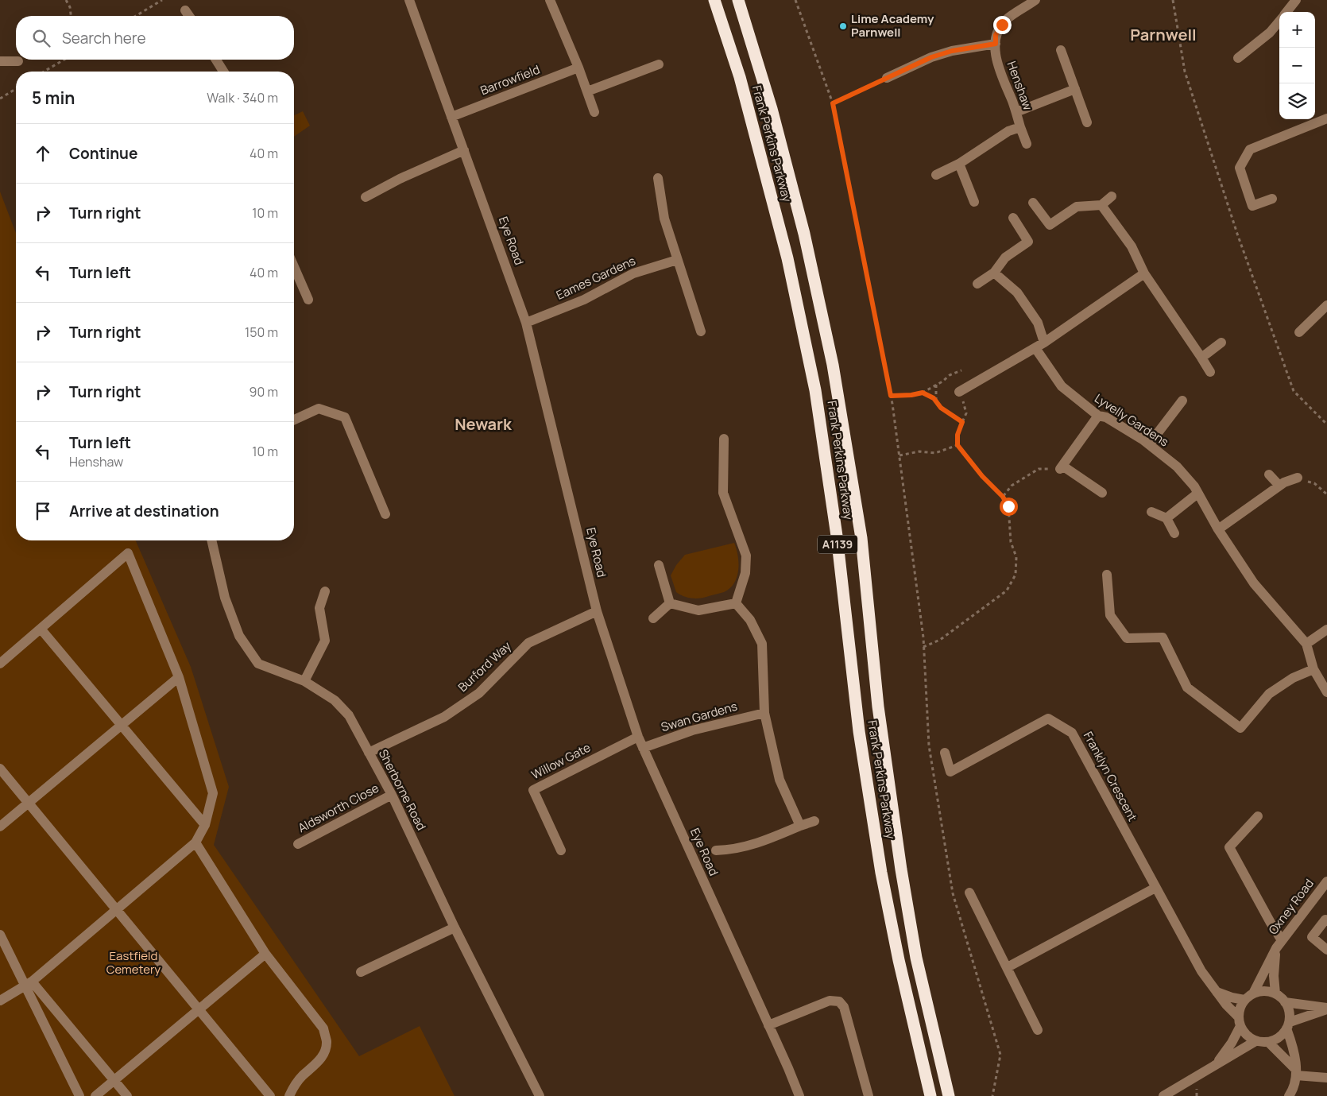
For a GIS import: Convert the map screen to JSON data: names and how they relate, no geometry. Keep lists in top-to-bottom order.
{
  "streets": {
    "highway": ["Frank Perkins Parkway", "A1139"],
    "street": [
      "Barrowfield",
      "Henshaw",
      "Eye Road",
      "Eames Gardens",
      "Lyvelly Gardens",
      "Burford Way",
      "Swan Gardens",
      "Willow Gate",
      "Franklyn Crescent",
      "Sherborne Road",
      "Aldsworth Close",
      "Oxney Road"
    ]
  },
  "crossings": [
    ["Barrowfield", "Eye Road"],
    ["Eye Road", "Eames Gardens"],
    ["Eye Road", "Burford Way"],
    ["Eye Road", "Swan Gardens"],
    ["Eye Road", "Willow Gate"],
    ["Burford Way", "Sherborne Road"],
    ["Franklyn Crescent", "Oxney Road"],
    ["Sherborne Road", "Aldsworth Close"]
  ],
  "districts": ["Parnwell", "Newark"],
  "parks": ["Eastfield Cemetery"],
  "places": ["Lime Academy Parnwell"],
  "page": {
    "map_buttons": ["+", "−"],
    "search": "Search here",
    "heading": ["5 min", "Walk · 340 m"],
    "list": [
      ["Continue", "40 m"],
      ["Turn right", "10 m"],
      ["Turn left", "40 m"],
      ["Turn right", "150 m"],
      ["Turn right", "90 m"],
      ["Turn left", "Henshaw", "10 m"],
      "Arrive at destination"
    ]
  }
}
